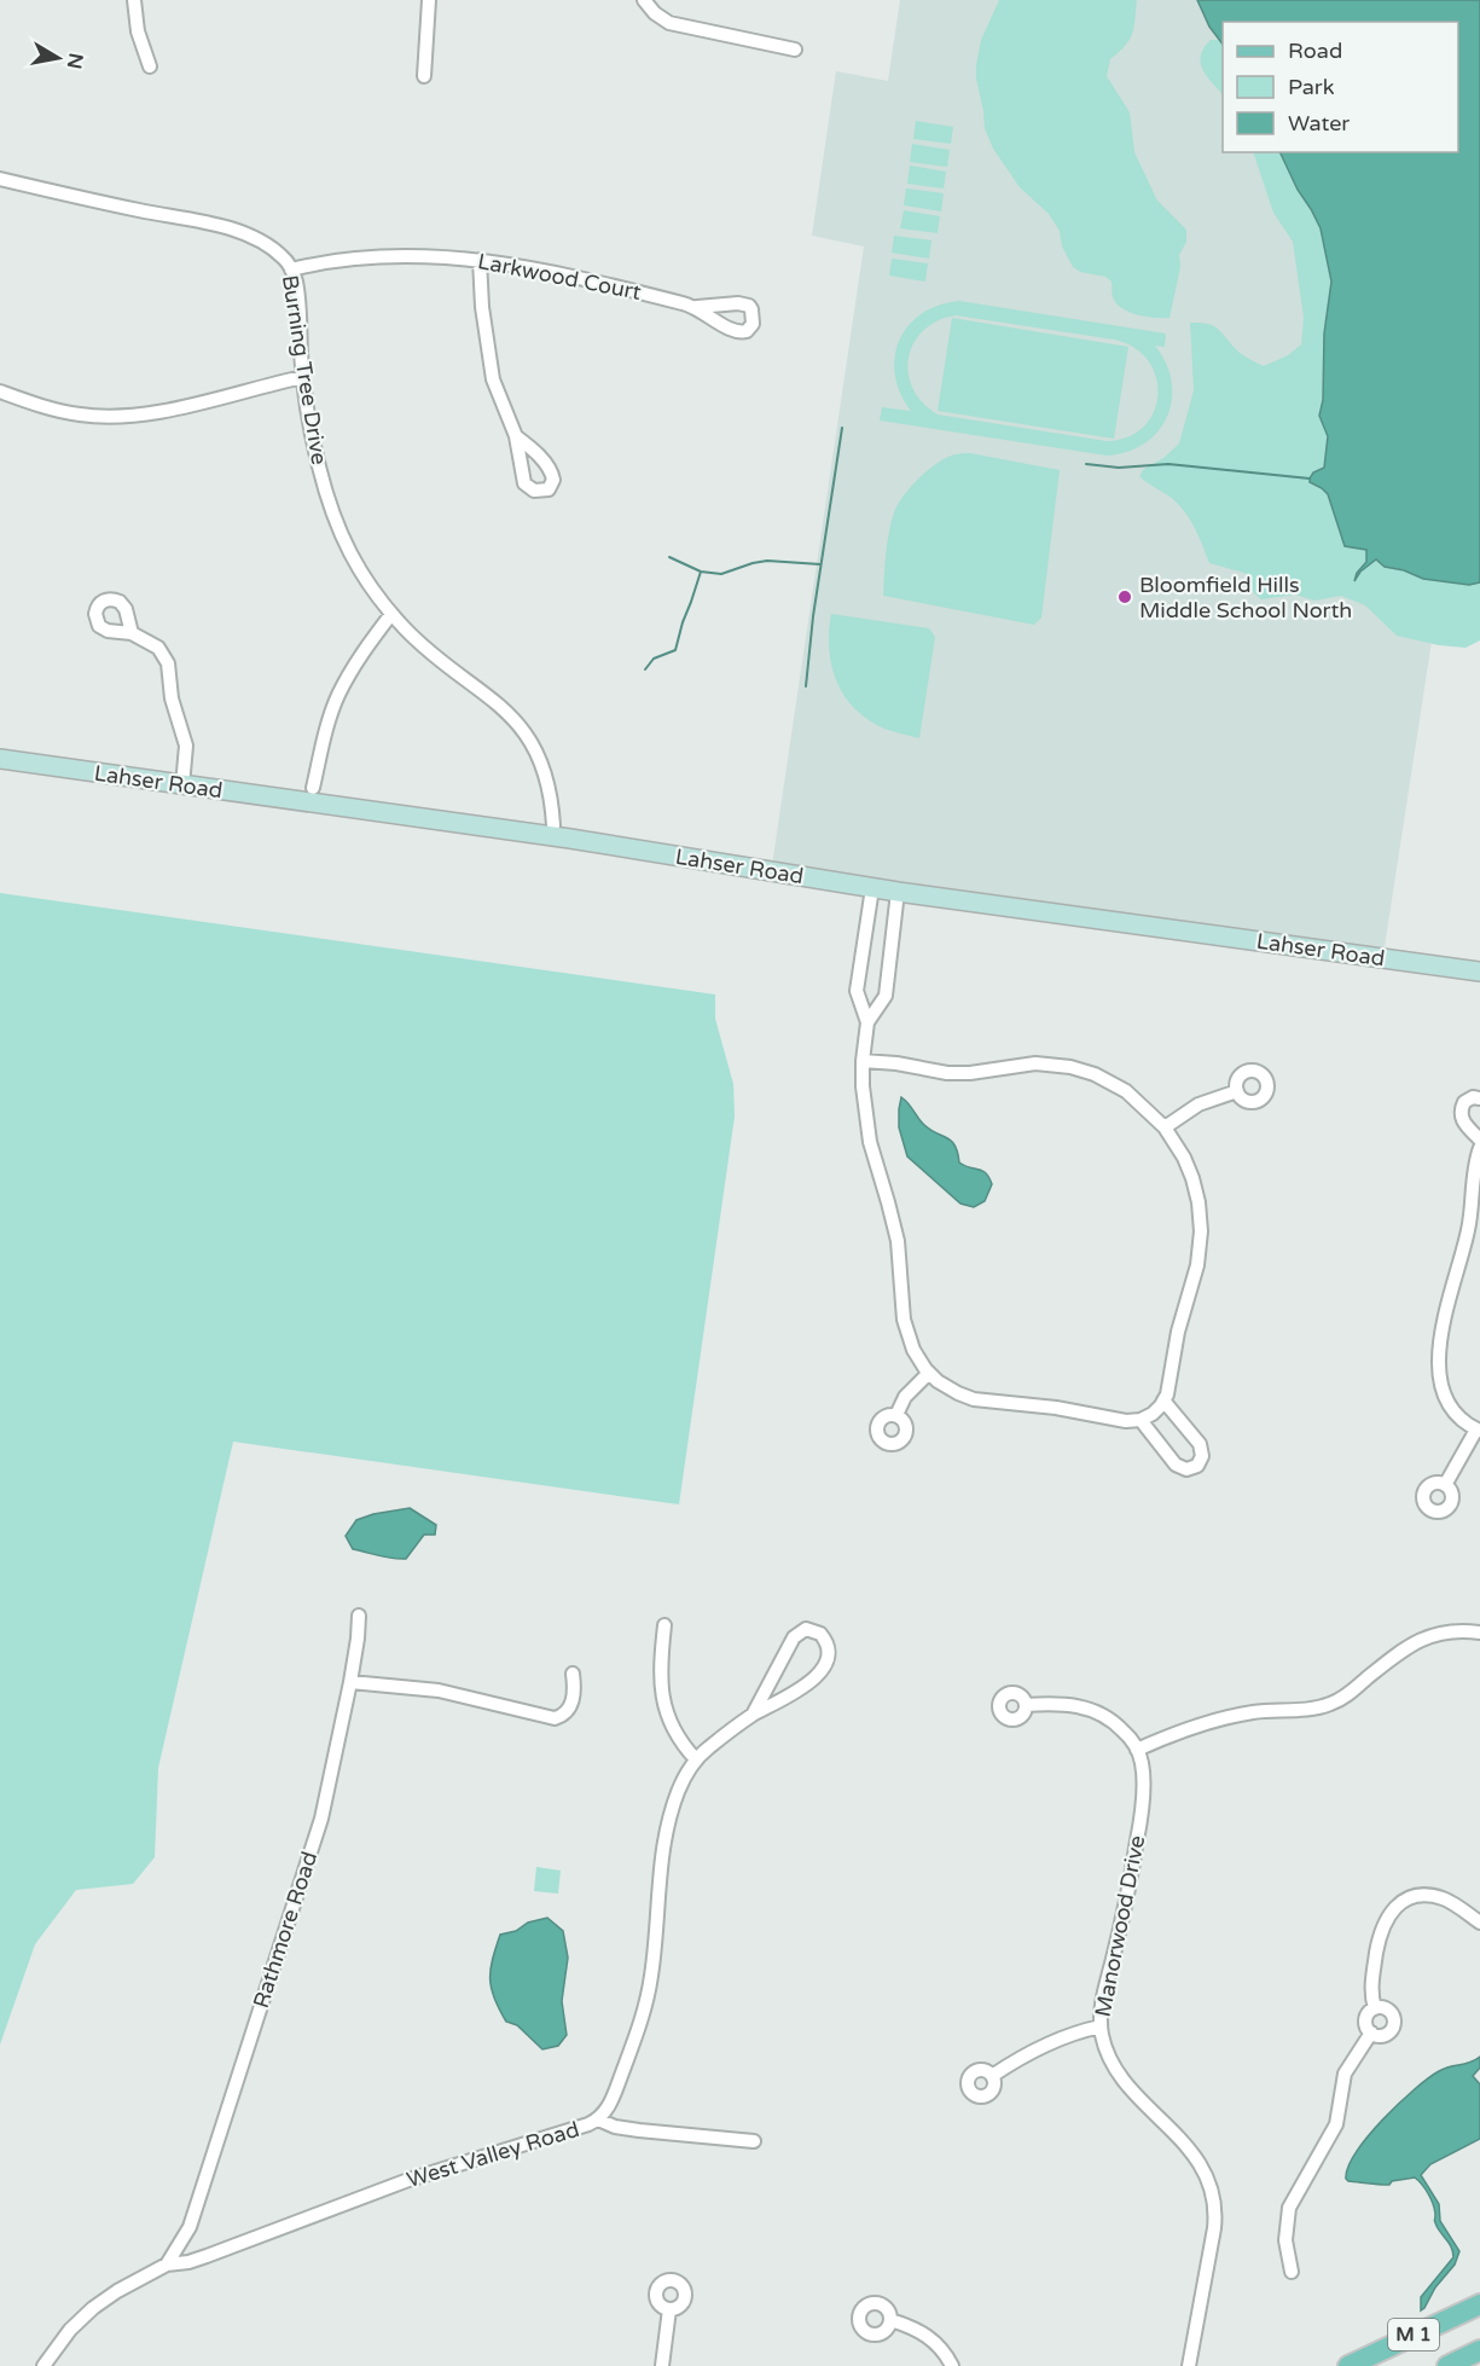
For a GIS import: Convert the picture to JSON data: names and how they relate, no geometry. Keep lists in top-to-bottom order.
{
  "streets": {
    "main road": ["M 1"],
    "street": [
      "Larkwood Court",
      "Burning Tree Drive",
      "Lahser Road",
      "Manorwood Drive",
      "Rathmore Road",
      "West Valley Road"
    ]
  },
  "crossings": [
    ["Larkwood Court", "Burning Tree Drive"],
    ["Rathmore Road", "West Valley Road"]
  ],
  "places": ["Bloomfield Hills Middle School North"],
  "legend": ["Road", "Park", "Water"],
  "north": "right"
}
